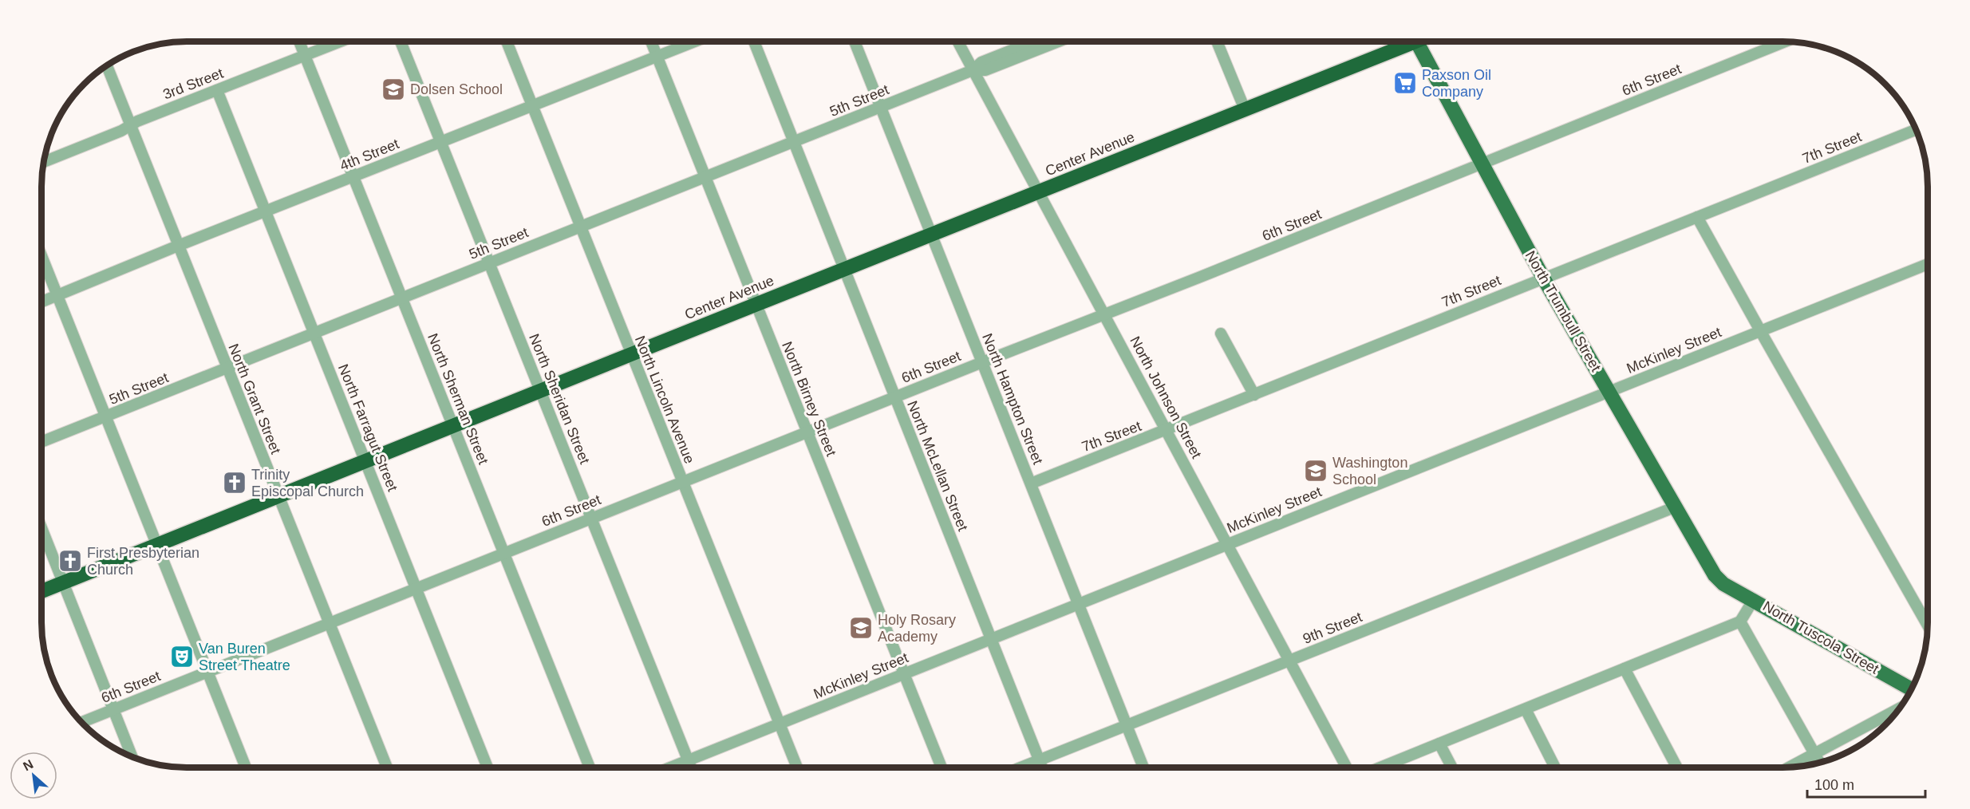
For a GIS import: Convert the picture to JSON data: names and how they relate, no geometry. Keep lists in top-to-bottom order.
{
  "streets": {
    "highway": ["Center Avenue"],
    "main road": ["North Trumbull Street", "North Tuscola Street"],
    "street": [
      "6th Street",
      "3rd Street",
      "5th Street",
      "7th Street",
      "4th Street",
      "McKinley Street",
      "North Johnson Street",
      "North Grant Street",
      "North Sherman Street",
      "North Sheridan Street",
      "North Birney Street",
      "North Hampton Street",
      "North Lincoln Avenue",
      "North Farragut Street",
      "North McLellan Street",
      "9th Street"
    ]
  },
  "crossings": [
    ["6th Street", "North Trumbull Street"],
    ["6th Street", "North Johnson Street"],
    ["6th Street", "North Grant Street"],
    ["6th Street", "North Sherman Street"],
    ["6th Street", "North Sheridan Street"],
    ["6th Street", "North Birney Street"],
    ["6th Street", "North Hampton Street"],
    ["6th Street", "North Lincoln Avenue"],
    ["6th Street", "North Farragut Street"],
    ["6th Street", "North McLellan Street"],
    ["3rd Street", "North Grant Street"],
    ["3rd Street", "North Sherman Street"],
    ["3rd Street", "North Farragut Street"],
    ["5th Street", "North Johnson Street"],
    ["5th Street", "North Grant Street"],
    ["5th Street", "North Sherman Street"],
    ["5th Street", "North Sheridan Street"],
    ["5th Street", "North Birney Street"],
    ["5th Street", "North Hampton Street"],
    ["5th Street", "North Lincoln Avenue"],
    ["5th Street", "North Farragut Street"],
    ["5th Street", "North McLellan Street"],
    ["7th Street", "North Trumbull Street"],
    ["7th Street", "North Johnson Street"],
    ["7th Street", "North Hampton Street"],
    ["Center Avenue", "North Johnson Street"],
    ["Center Avenue", "North Grant Street"],
    ["Center Avenue", "North Sherman Street"],
    ["Center Avenue", "North Sheridan Street"],
    ["Center Avenue", "North Birney Street"],
    ["Center Avenue", "North Hampton Street"],
    ["Center Avenue", "North Lincoln Avenue"],
    ["Center Avenue", "North Farragut Street"],
    ["Center Avenue", "North McLellan Street"],
    ["4th Street", "North Grant Street"],
    ["4th Street", "North Sherman Street"],
    ["4th Street", "North Sheridan Street"],
    ["4th Street", "North Birney Street"],
    ["4th Street", "North Lincoln Avenue"],
    ["4th Street", "North Farragut Street"],
    ["North Trumbull Street", "McKinley Street"],
    ["North Trumbull Street", "9th Street"],
    ["North Trumbull Street", "North Tuscola Street"],
    ["McKinley Street", "North Johnson Street"],
    ["McKinley Street", "North Sheridan Street"],
    ["McKinley Street", "North Birney Street"],
    ["McKinley Street", "North Hampton Street"],
    ["McKinley Street", "North Lincoln Avenue"],
    ["McKinley Street", "North McLellan Street"],
    ["North Johnson Street", "9th Street"],
    ["North Hampton Street", "9th Street"],
    ["North McLellan Street", "9th Street"]
  ],
  "places": {
    "supermarket": ["Paxson Oil Company"],
    "school or university": ["Dolsen School", "Washington School", "Holy Rosary Academy"],
    "church": ["Trinity Episcopal Church", "First Presbyterian Church"],
    "theatre": ["Van Buren Street Theatre"]
  },
  "scale_bar": "100 m",
  "north": "top left"
}
